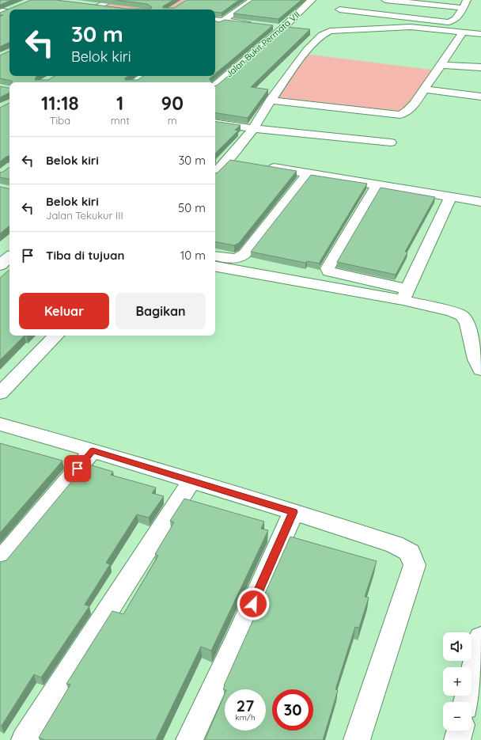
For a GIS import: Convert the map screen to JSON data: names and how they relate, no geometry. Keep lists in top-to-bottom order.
{
  "streets": {
    "street": ["Jalan Bukit Permata VII"]
  },
  "page": {
    "turn": ["30 m", "Belok kiri"],
    "eta": [
      "11:18",
      "Tiba",
      "1",
      "mnt",
      "90",
      "m"
    ],
    "list": [
      {
        "name": "Belok kiri",
        "value": "30 m"
      },
      {
        "name": "Belok kiri",
        "note": "Jalan Tekukur III",
        "value": "50 m"
      },
      {
        "name": "Tiba di tujuan",
        "value": "10 m"
      }
    ],
    "buttons": ["Keluar", "Bagikan"],
    "map_buttons": ["+", "−"],
    "speed": "27 km/h",
    "limit": "30"
  }
}
